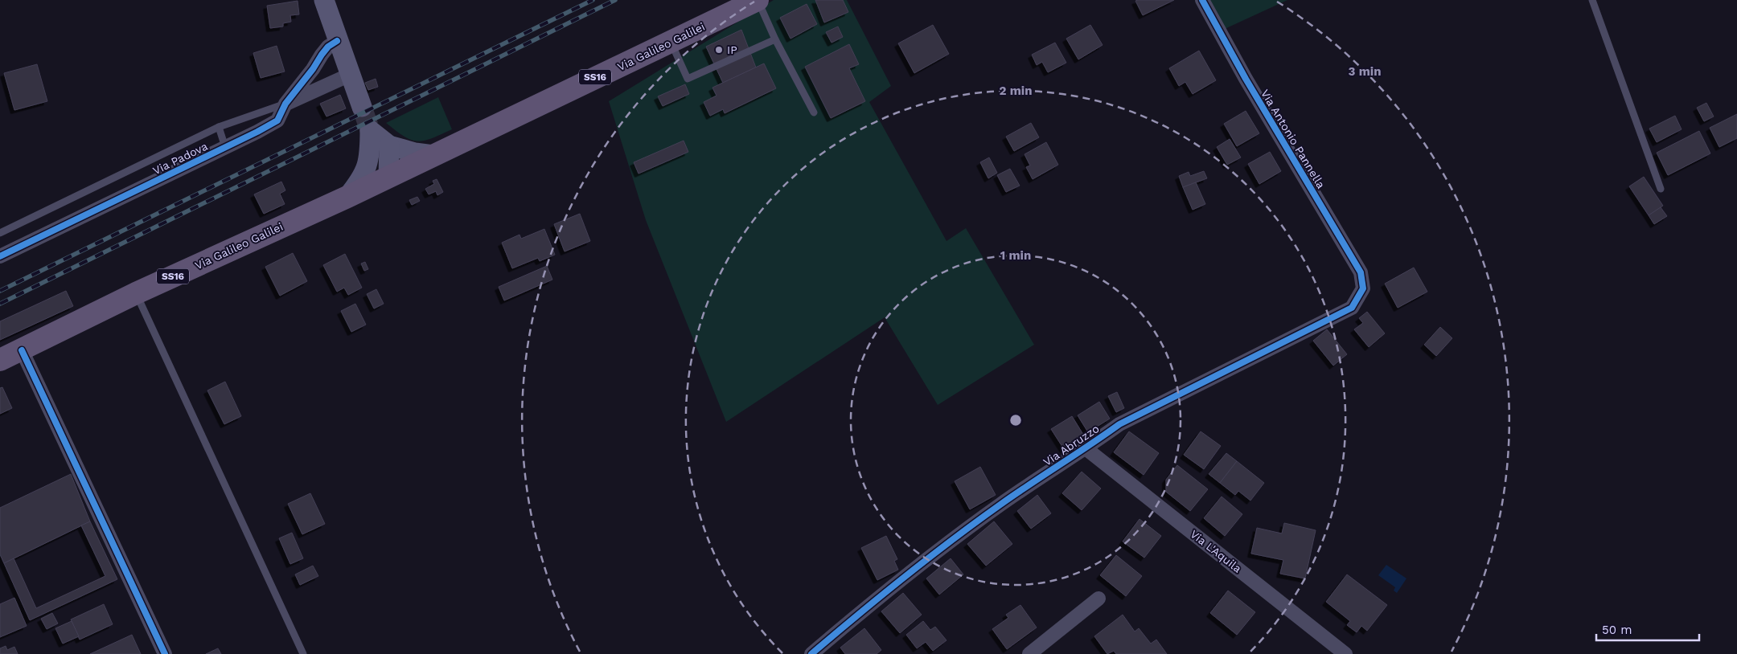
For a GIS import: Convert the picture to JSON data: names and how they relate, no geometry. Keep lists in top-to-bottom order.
{
  "streets": {
    "main road": ["Via Galileo Galilei", "SS16"],
    "street": [
      "Via Antonio Pannella",
      "Via Padova",
      "Via Abruzzo",
      "Via L'Aquila"
    ]
  },
  "crossings": [
    ["Via Galileo Galilei", "SS16"],
    ["Via Antonio Pannella", "Via Abruzzo"],
    ["Via Abruzzo", "Via L'Aquila"]
  ],
  "places": ["IP"],
  "scale_bar": "50 m",
  "rings": ["3 min", "2 min", "1 min"]
}
